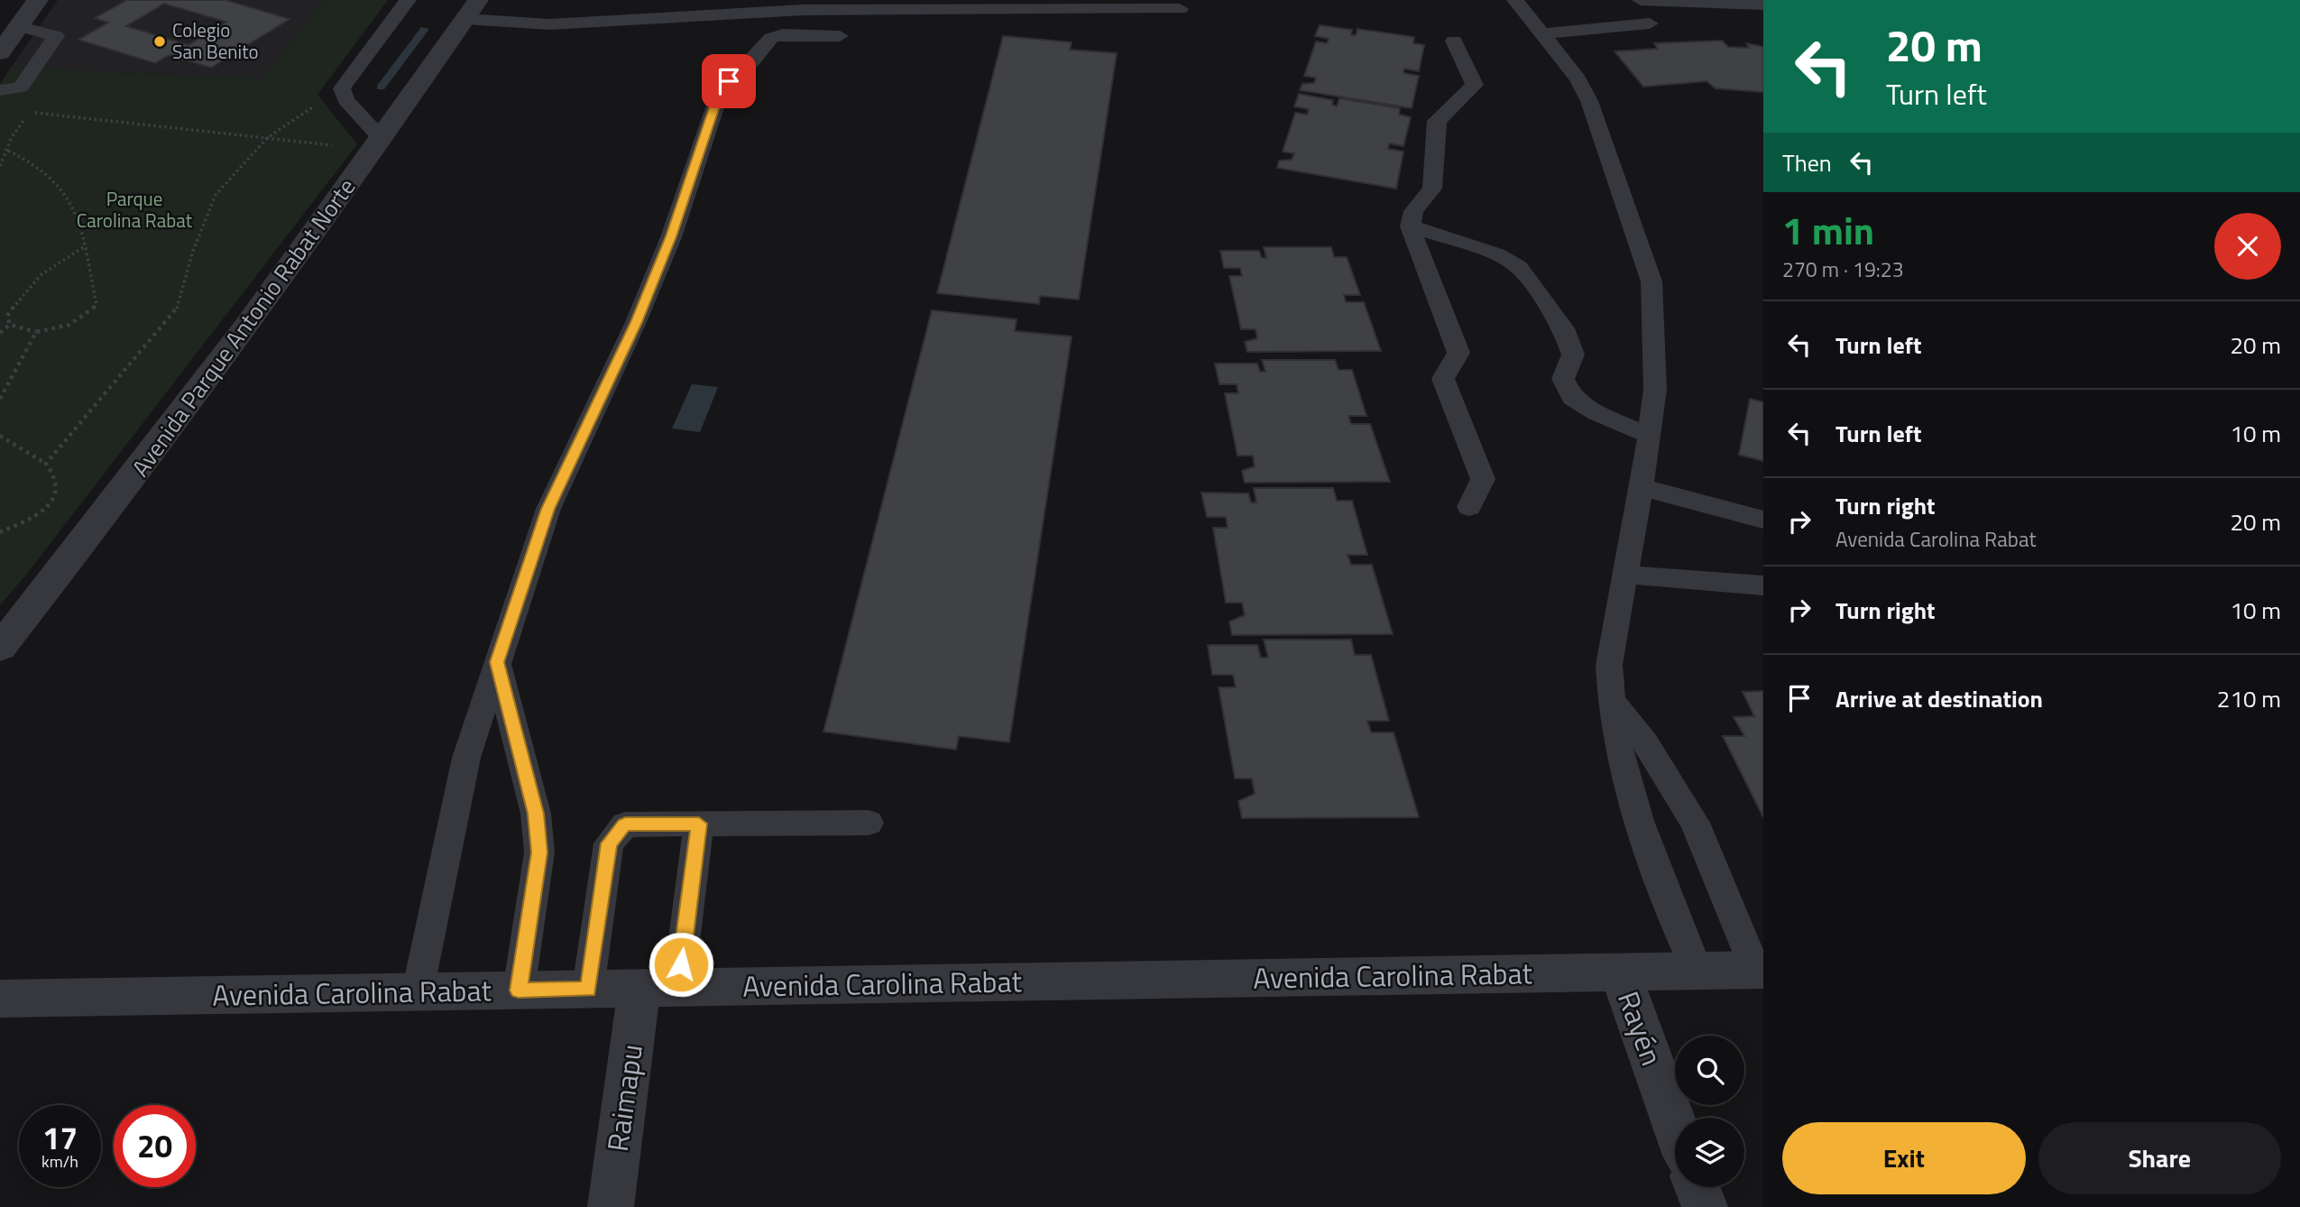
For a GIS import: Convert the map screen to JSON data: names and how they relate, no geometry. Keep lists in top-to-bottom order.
{
  "streets": {
    "street": [
      "Avenida Parque Antonio Rabat Norte",
      "Avenida Carolina Rabat",
      "Rayén",
      "Raimapu"
    ]
  },
  "crossings": [
    ["Avenida Carolina Rabat", "Rayén"],
    ["Avenida Carolina Rabat", "Raimapu"]
  ],
  "parks": ["Parque Carolina Rabat"],
  "places": ["Colegio San Benito"],
  "page": {
    "turn": ["20 m", "Turn left"],
    "then": "Then",
    "heading": ["1 min", "270 m · 19:23"],
    "list": [
      {
        "name": "Turn left",
        "value": "20 m"
      },
      {
        "name": "Turn left",
        "value": "10 m"
      },
      {
        "name": "Turn right",
        "note": "Avenida Carolina Rabat",
        "value": "20 m"
      },
      {
        "name": "Turn right",
        "value": "10 m"
      },
      {
        "name": "Arrive at destination",
        "value": "210 m"
      }
    ],
    "speed": "17 km/h",
    "limit": "20",
    "buttons": ["Exit", "Share"]
  }
}
